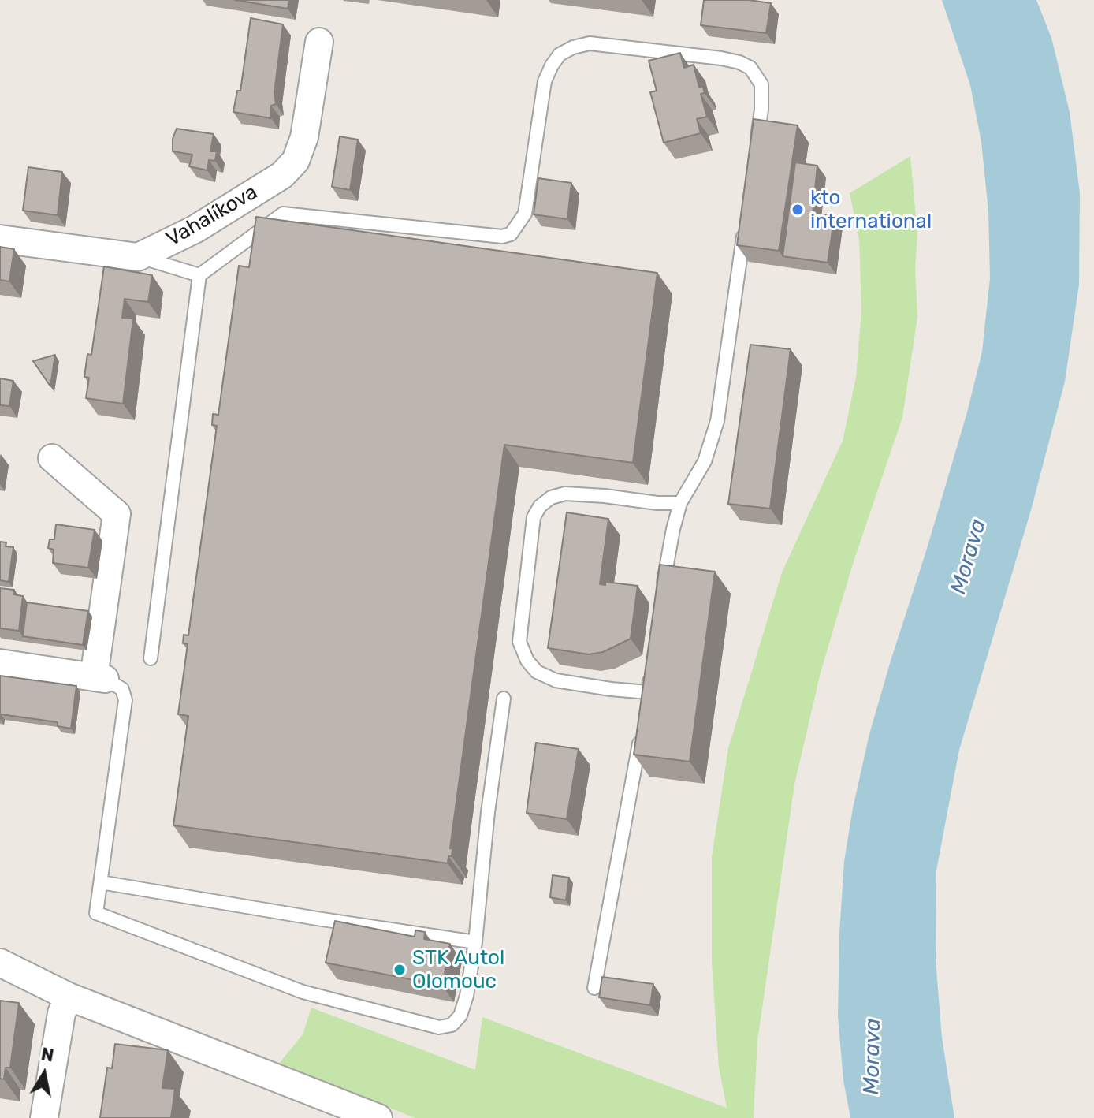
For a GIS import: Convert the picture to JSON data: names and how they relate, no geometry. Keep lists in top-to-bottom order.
{
  "streets": {
    "street": ["Vahalíkova"]
  },
  "water": ["Morava"],
  "places": ["kto international", "STK Autol Olomouc"],
  "north": "top"
}
